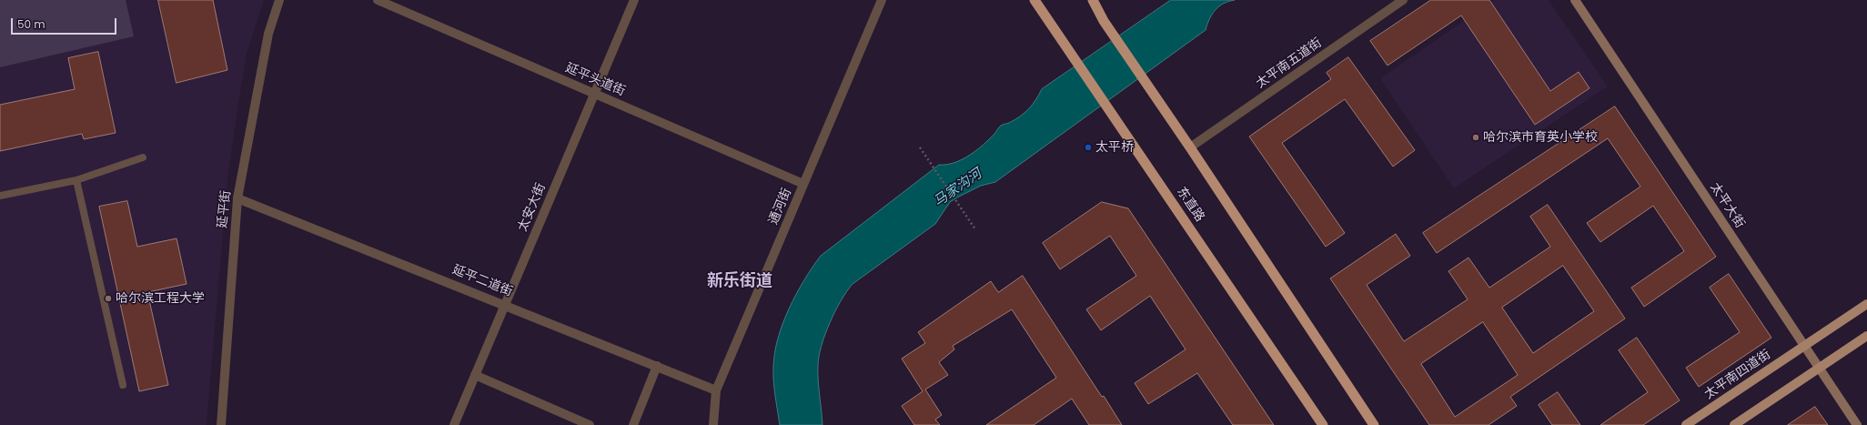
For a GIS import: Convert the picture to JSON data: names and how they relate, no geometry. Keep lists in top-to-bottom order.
{
  "streets": {
    "highway": ["东直路"],
    "main road": ["太平大街", "太平南四道街"],
    "street": [
      "太平南五道街",
      "延平头道街",
      "通河街",
      "太安大街",
      "延平街",
      "延平二道街"
    ]
  },
  "crossings": [
    ["延平头道街", "通河街"],
    ["延平头道街", "太安大街"],
    ["太平大街", "太平南四道街"],
    ["通河街", "延平二道街"],
    ["太安大街", "延平二道街"],
    ["延平街", "延平二道街"]
  ],
  "districts": ["新乐街道"],
  "water": ["马家沟河"],
  "places": ["哈尔滨市育英小学校", "太平桥", "哈尔滨工程大学"],
  "scale_bar": "50 m"
}
